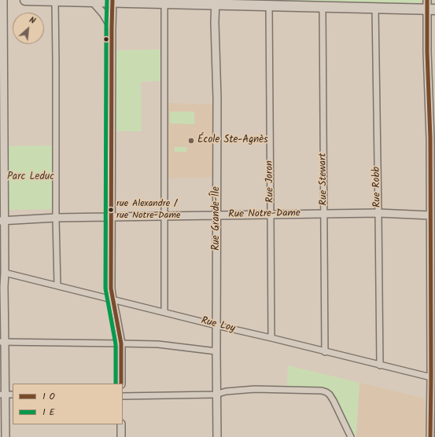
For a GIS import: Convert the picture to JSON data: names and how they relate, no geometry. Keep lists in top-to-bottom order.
{
  "streets": {
    "street": [
      "Rue Stewart",
      "Rue Joron",
      "Rue Robb",
      "Rue Notre-Dame",
      "Rue Grande-Île",
      "Rue Loy"
    ]
  },
  "crossings": [
    ["Rue Stewart", "Rue Notre-Dame"],
    ["Rue Stewart", "Rue Loy"],
    ["Rue Joron", "Rue Notre-Dame"],
    ["Rue Joron", "Rue Loy"],
    ["Rue Robb", "Rue Notre-Dame"],
    ["Rue Robb", "Rue Loy"],
    ["Rue Notre-Dame", "Rue Grande-Île"],
    ["Rue Grande-Île", "Rue Loy"]
  ],
  "parks": ["Parc Leduc"],
  "places": ["École Ste-Agnès", "rue Alexandre / rue Notre-Dame"],
  "legend": ["1 O", "1 E"],
  "north": "top right"
}
